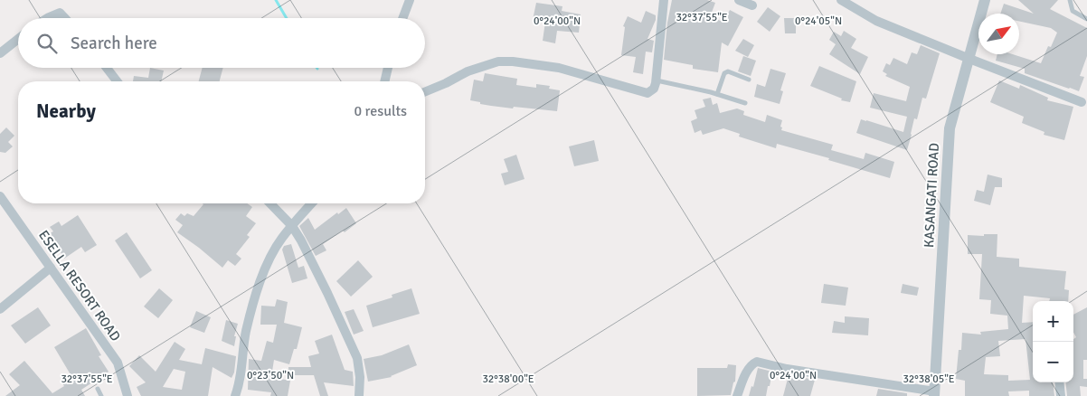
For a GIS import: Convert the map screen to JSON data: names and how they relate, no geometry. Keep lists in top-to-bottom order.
{
  "streets": {
    "street": ["KASANGATI ROAD", "ESELLA RESORT ROAD"]
  },
  "north": "top right",
  "page": {
    "search": "Search here",
    "heading": ["Nearby", "0 results"],
    "map_buttons": ["+", "−"]
  },
  "coordinates": [
    "32°37'55\"E",
    "0°24'00\"N",
    "0°24'05\"N",
    "0°23'50\"N",
    "32°38'00\"E",
    "32°38'05\"E"
  ]
}
